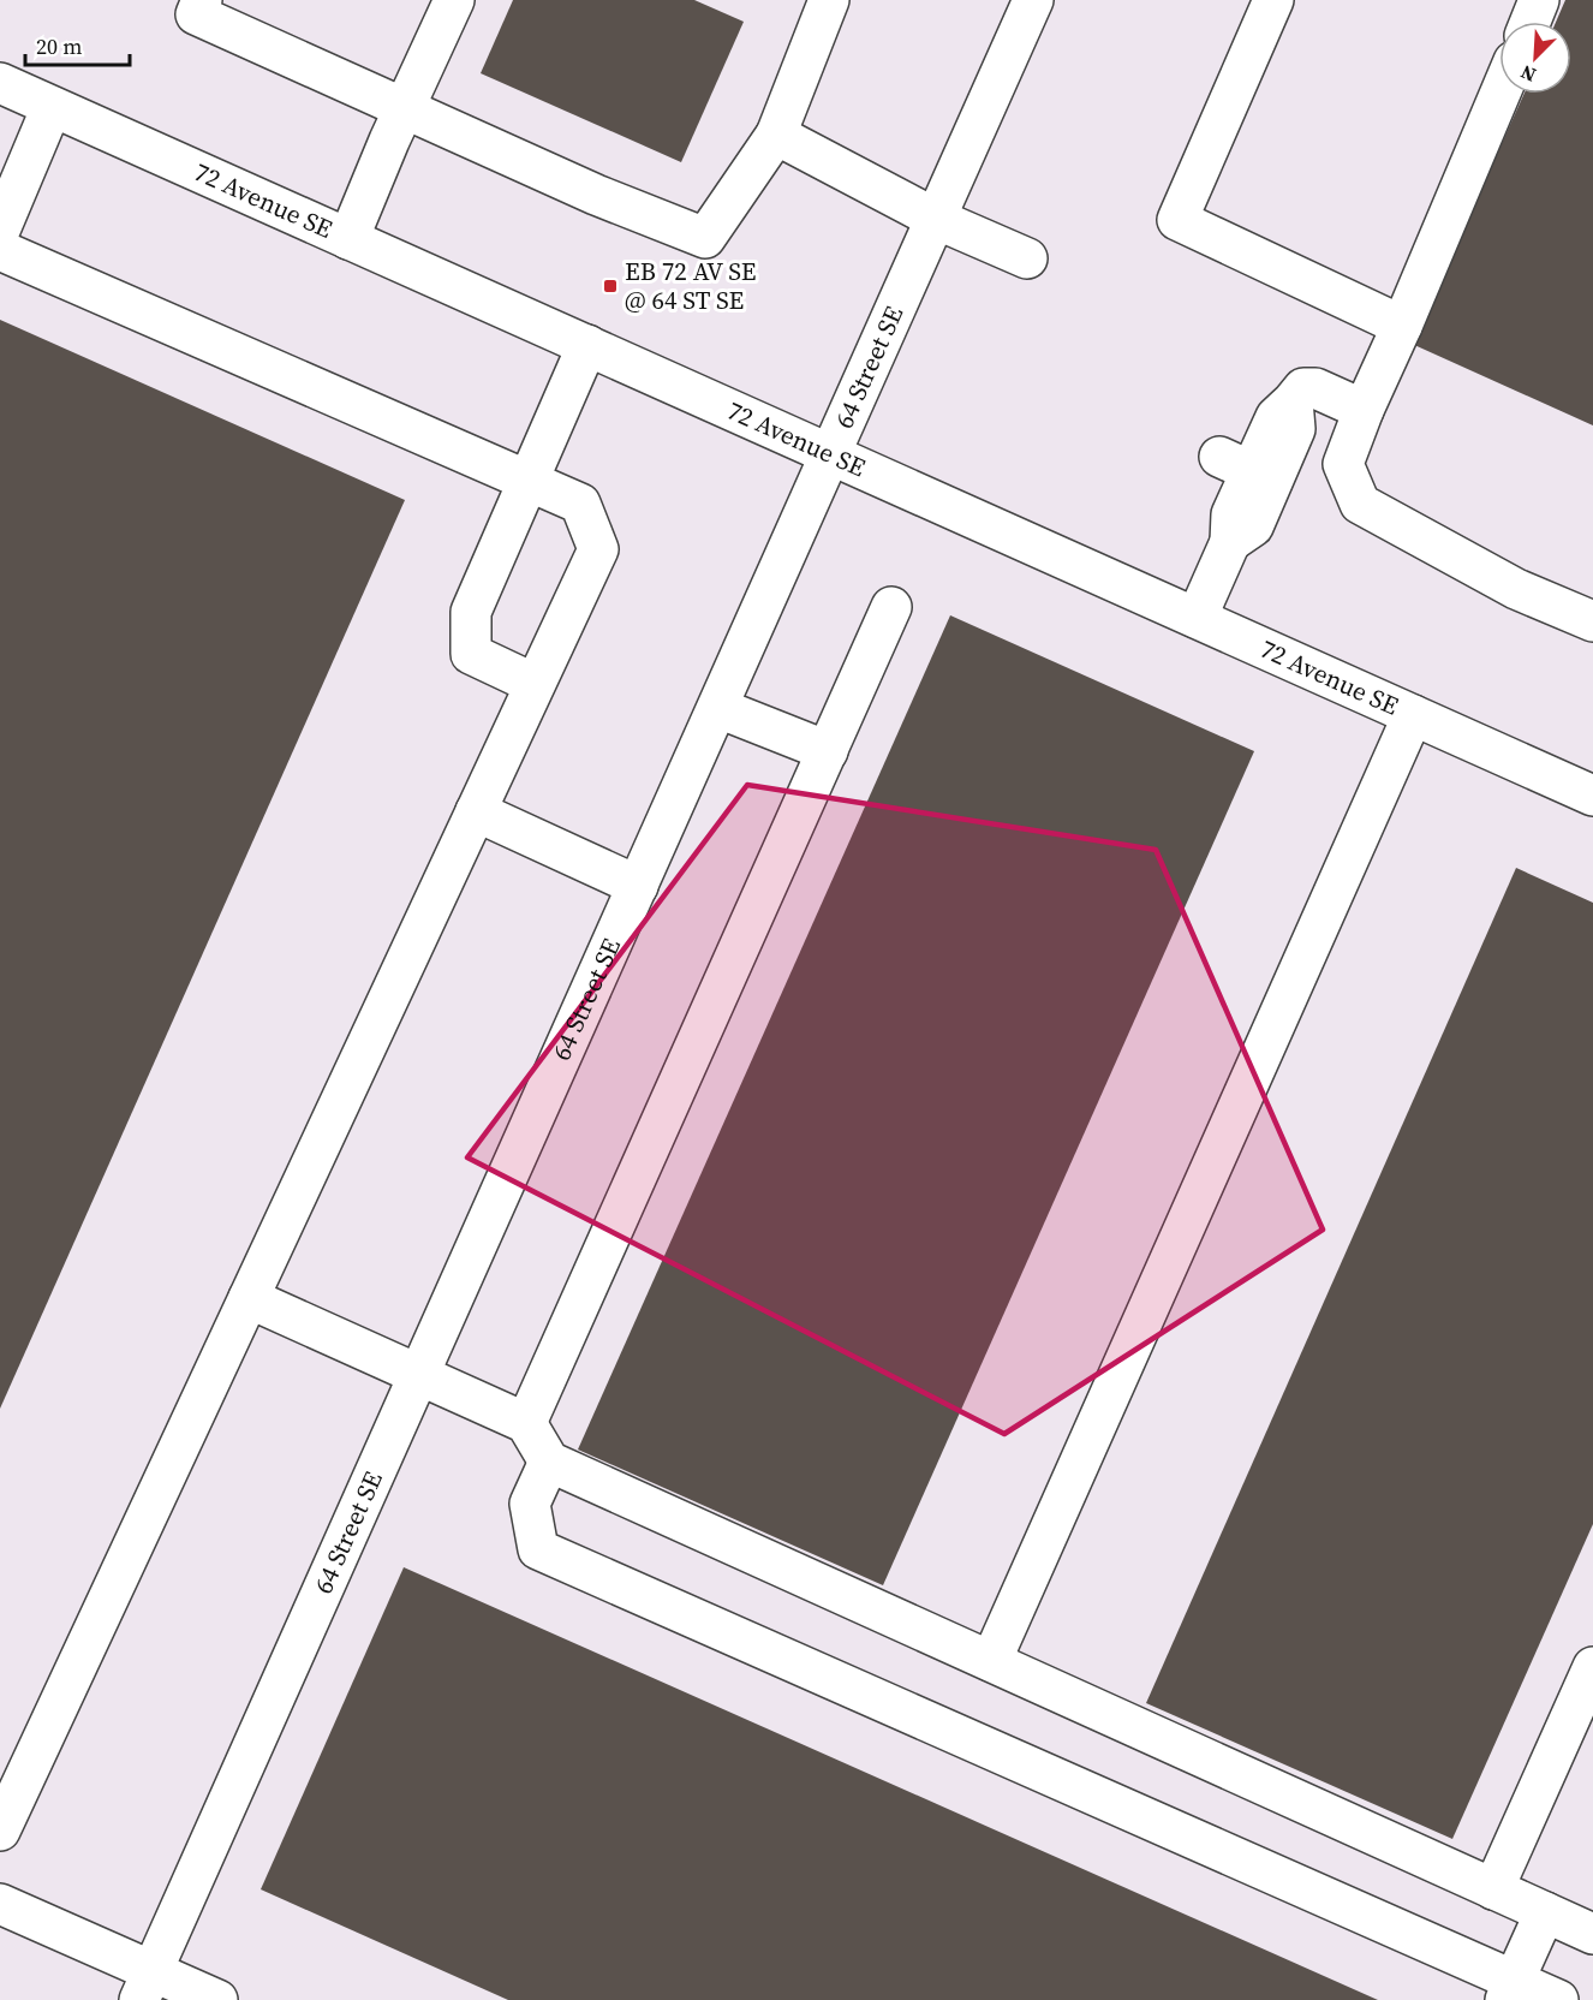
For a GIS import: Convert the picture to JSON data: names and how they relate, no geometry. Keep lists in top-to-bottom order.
{
  "streets": {
    "street": ["72 Avenue SE", "64 Street SE"]
  },
  "crossings": [
    ["72 Avenue SE", "64 Street SE"]
  ],
  "places": {
    "transit": ["EB 72 AV SE @ 64 ST SE"]
  },
  "scale_bar": "20 m",
  "north": "bottom left"
}
